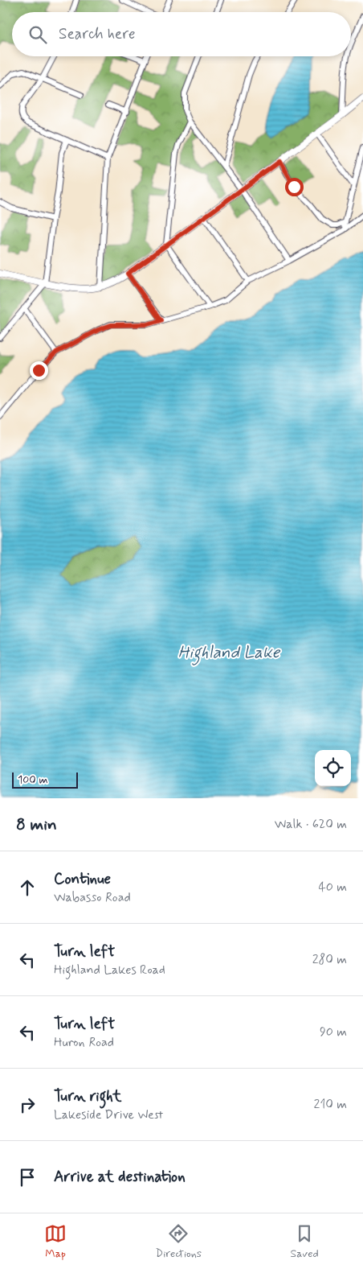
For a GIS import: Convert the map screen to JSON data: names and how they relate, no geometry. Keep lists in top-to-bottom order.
{
  "water": ["Highland Lake"],
  "scale_bar": "100 m",
  "page": {
    "search": "Search here",
    "scale": "100 m",
    "heading": ["8 min", "Walk · 620 m"],
    "list": [
      ["Continue", "Wabasso Road", "40 m"],
      ["Turn left", "Highland Lakes Road", "280 m"],
      ["Turn left", "Huron Road", "90 m"],
      ["Turn right", "Lakeside Drive West", "210 m"],
      "Arrive at destination"
    ],
    "nav": ["Map", "Directions", "Saved"]
  }
}
